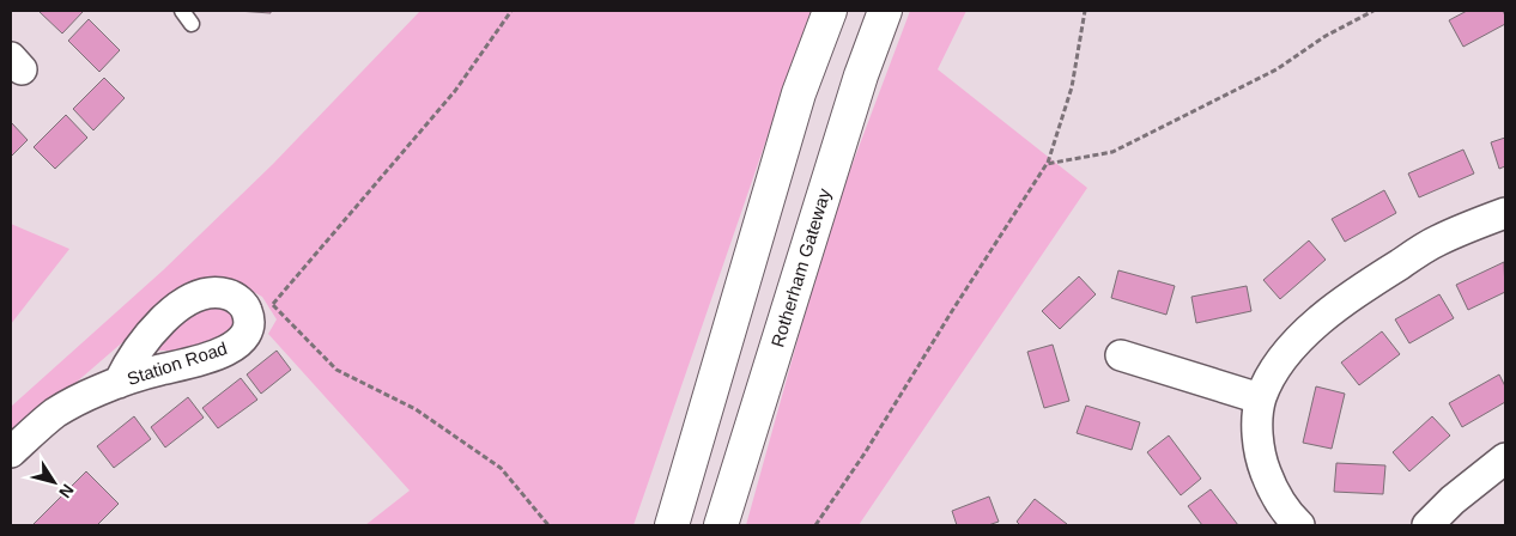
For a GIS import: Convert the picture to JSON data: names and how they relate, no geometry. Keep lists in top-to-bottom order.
{
  "streets": {
    "highway": ["Rotherham Gateway"],
    "street": ["Station Road"]
  },
  "north": "bottom right"
}
